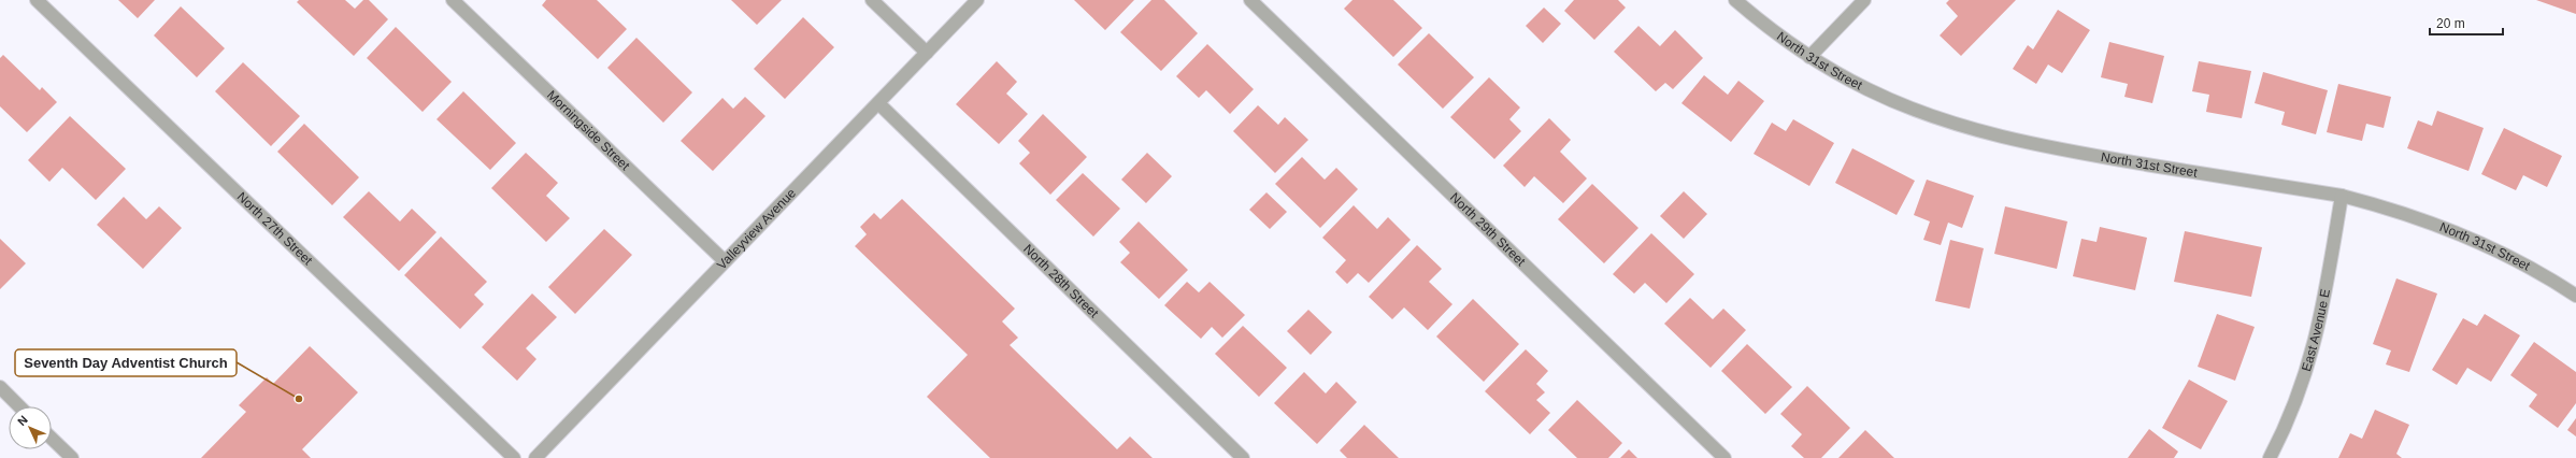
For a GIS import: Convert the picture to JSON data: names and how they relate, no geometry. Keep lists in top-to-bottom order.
{
  "streets": {
    "street": [
      "North 31st Street",
      "Morningside Street",
      "North 27th Street",
      "Valleyview Avenue",
      "North 29th Street",
      "North 28th Street",
      "East Avenue E"
    ]
  },
  "crossings": [
    ["North 31st Street", "East Avenue E"],
    ["Morningside Street", "Valleyview Avenue"],
    ["Valleyview Avenue", "North 28th Street"]
  ],
  "places": ["Seventh Day Adventist Church"],
  "scale_bar": "20 m",
  "north": "top left"
}
